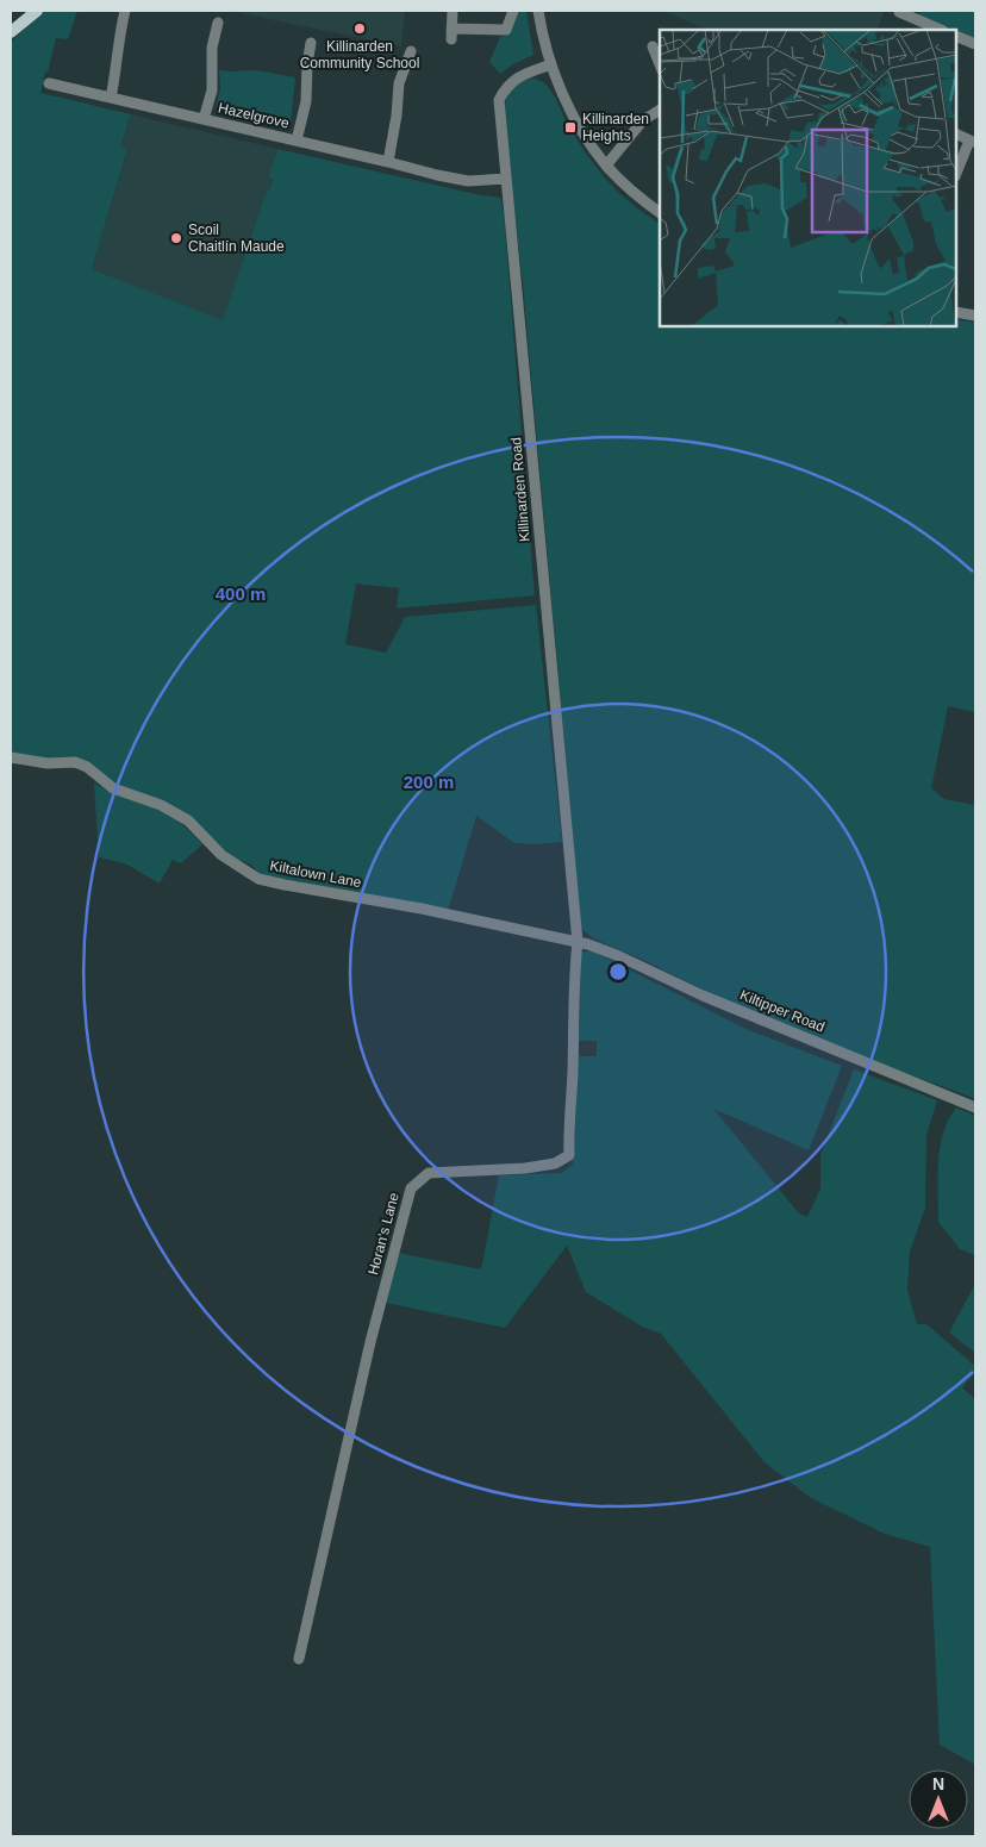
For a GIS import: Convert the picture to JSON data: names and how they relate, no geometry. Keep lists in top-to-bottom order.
{
  "streets": {
    "street": [
      "Hazelgrove",
      "Killinarden Road",
      "Kiltalown Lane",
      "Kiltipper Road",
      "Horan's Lane"
    ]
  },
  "crossings": [
    ["Hazelgrove", "Killinarden Road"],
    ["Killinarden Road", "Kiltalown Lane"],
    ["Killinarden Road", "Kiltipper Road"],
    ["Killinarden Road", "Horan's Lane"],
    ["Kiltalown Lane", "Kiltipper Road"],
    ["Kiltalown Lane", "Horan's Lane"],
    ["Kiltipper Road", "Horan's Lane"]
  ],
  "places": {
    "other": ["Killinarden Community School", "Scoil Chaitlín Maude"],
    "transit": ["Killinarden Heights"]
  },
  "north": "top",
  "rings": ["400 m", "200 m"]
}
